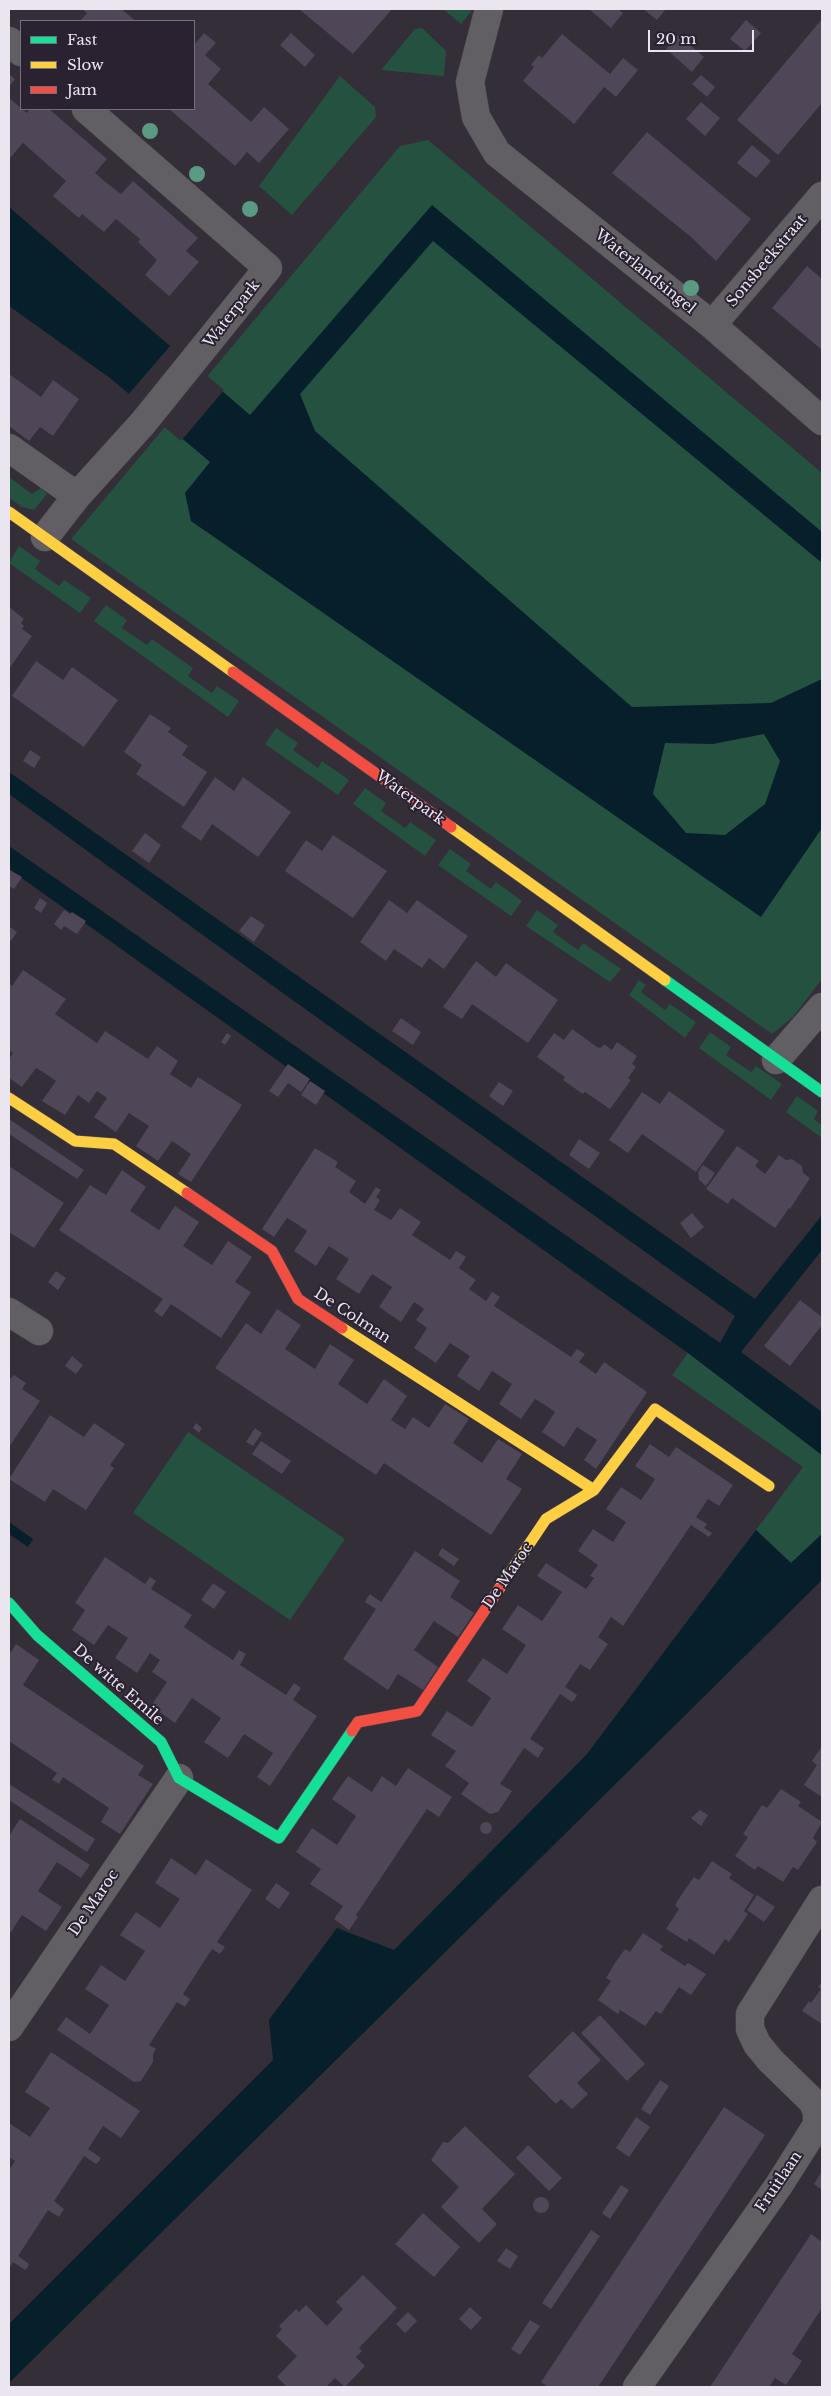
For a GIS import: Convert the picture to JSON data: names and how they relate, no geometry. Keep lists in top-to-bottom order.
{
  "streets": {
    "street": [
      "Sonsbeekstraat",
      "Waterlandsingel",
      "Waterpark",
      "De Colman",
      "De Maroc",
      "De witte Emile",
      "Fruitlaan"
    ]
  },
  "crossings": [
    ["Sonsbeekstraat", "Waterlandsingel"],
    ["De Colman", "De Maroc"],
    ["De Maroc", "De witte Emile"]
  ],
  "legend": ["Fast", "Slow", "Jam"],
  "scale_bar": "20 m"
}
